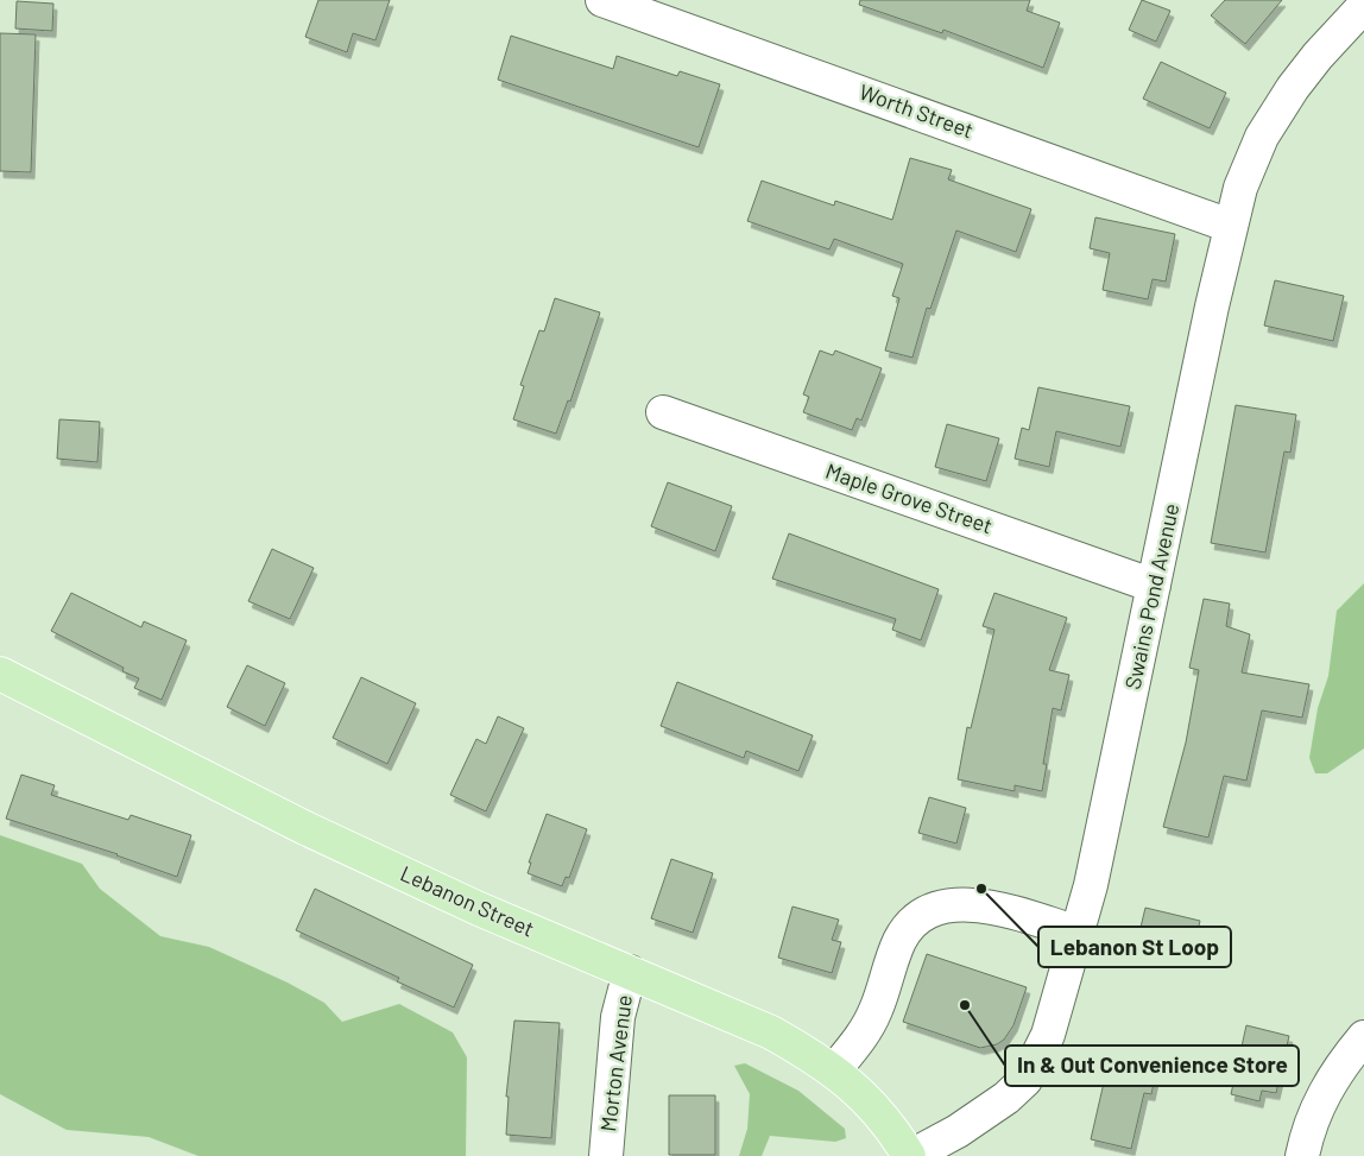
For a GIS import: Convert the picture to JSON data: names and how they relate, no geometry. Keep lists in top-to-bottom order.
{
  "streets": {
    "main road": ["Lebanon Street"],
    "street": [
      "Worth Street",
      "Maple Grove Street",
      "Swains Pond Avenue",
      "Morton Avenue"
    ]
  },
  "crossings": [
    ["Worth Street", "Swains Pond Avenue"],
    ["Maple Grove Street", "Swains Pond Avenue"],
    ["Swains Pond Avenue", "Lebanon Street"],
    ["Lebanon Street", "Morton Avenue"]
  ],
  "places": ["Lebanon St Loop", "In & Out Convenience Store"]
}
